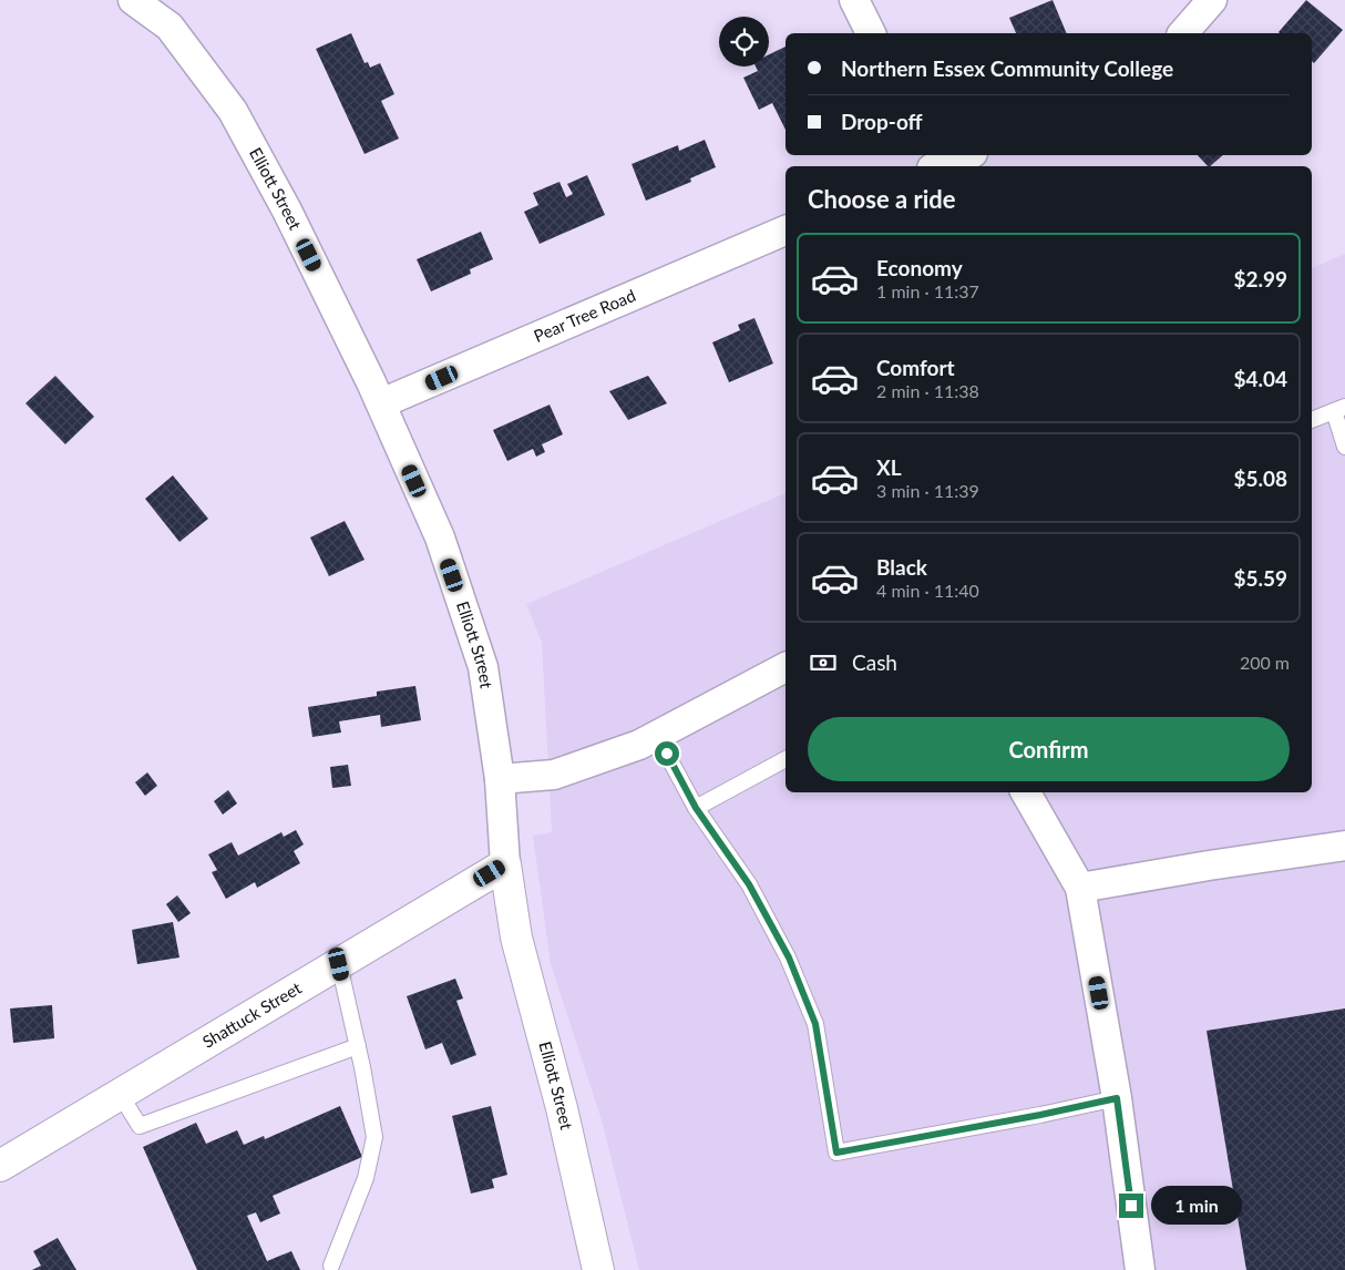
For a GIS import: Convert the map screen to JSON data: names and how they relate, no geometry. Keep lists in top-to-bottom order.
{
  "streets": {
    "street": ["Elliott Street", "Pear Tree Road", "Shattuck Street"]
  },
  "crossings": [
    ["Elliott Street", "Pear Tree Road"],
    ["Elliott Street", "Shattuck Street"]
  ],
  "page": {
    "banner": ["Northern Essex Community College", "Drop-off"],
    "heading": "Choose a ride",
    "list": [
      {
        "name": "Economy",
        "note": "1 min · 11:37",
        "value": "$2.99"
      },
      {
        "name": "Comfort",
        "note": "2 min · 11:38",
        "value": "$4.04"
      },
      {
        "name": "XL",
        "note": "3 min · 11:39",
        "value": "$5.08"
      },
      {
        "name": "Black",
        "note": "4 min · 11:40",
        "value": "$5.59"
      }
    ],
    "pay": ["Cash", "200 m"],
    "buttons": "Confirm",
    "bubble": "1 min"
  }
}
